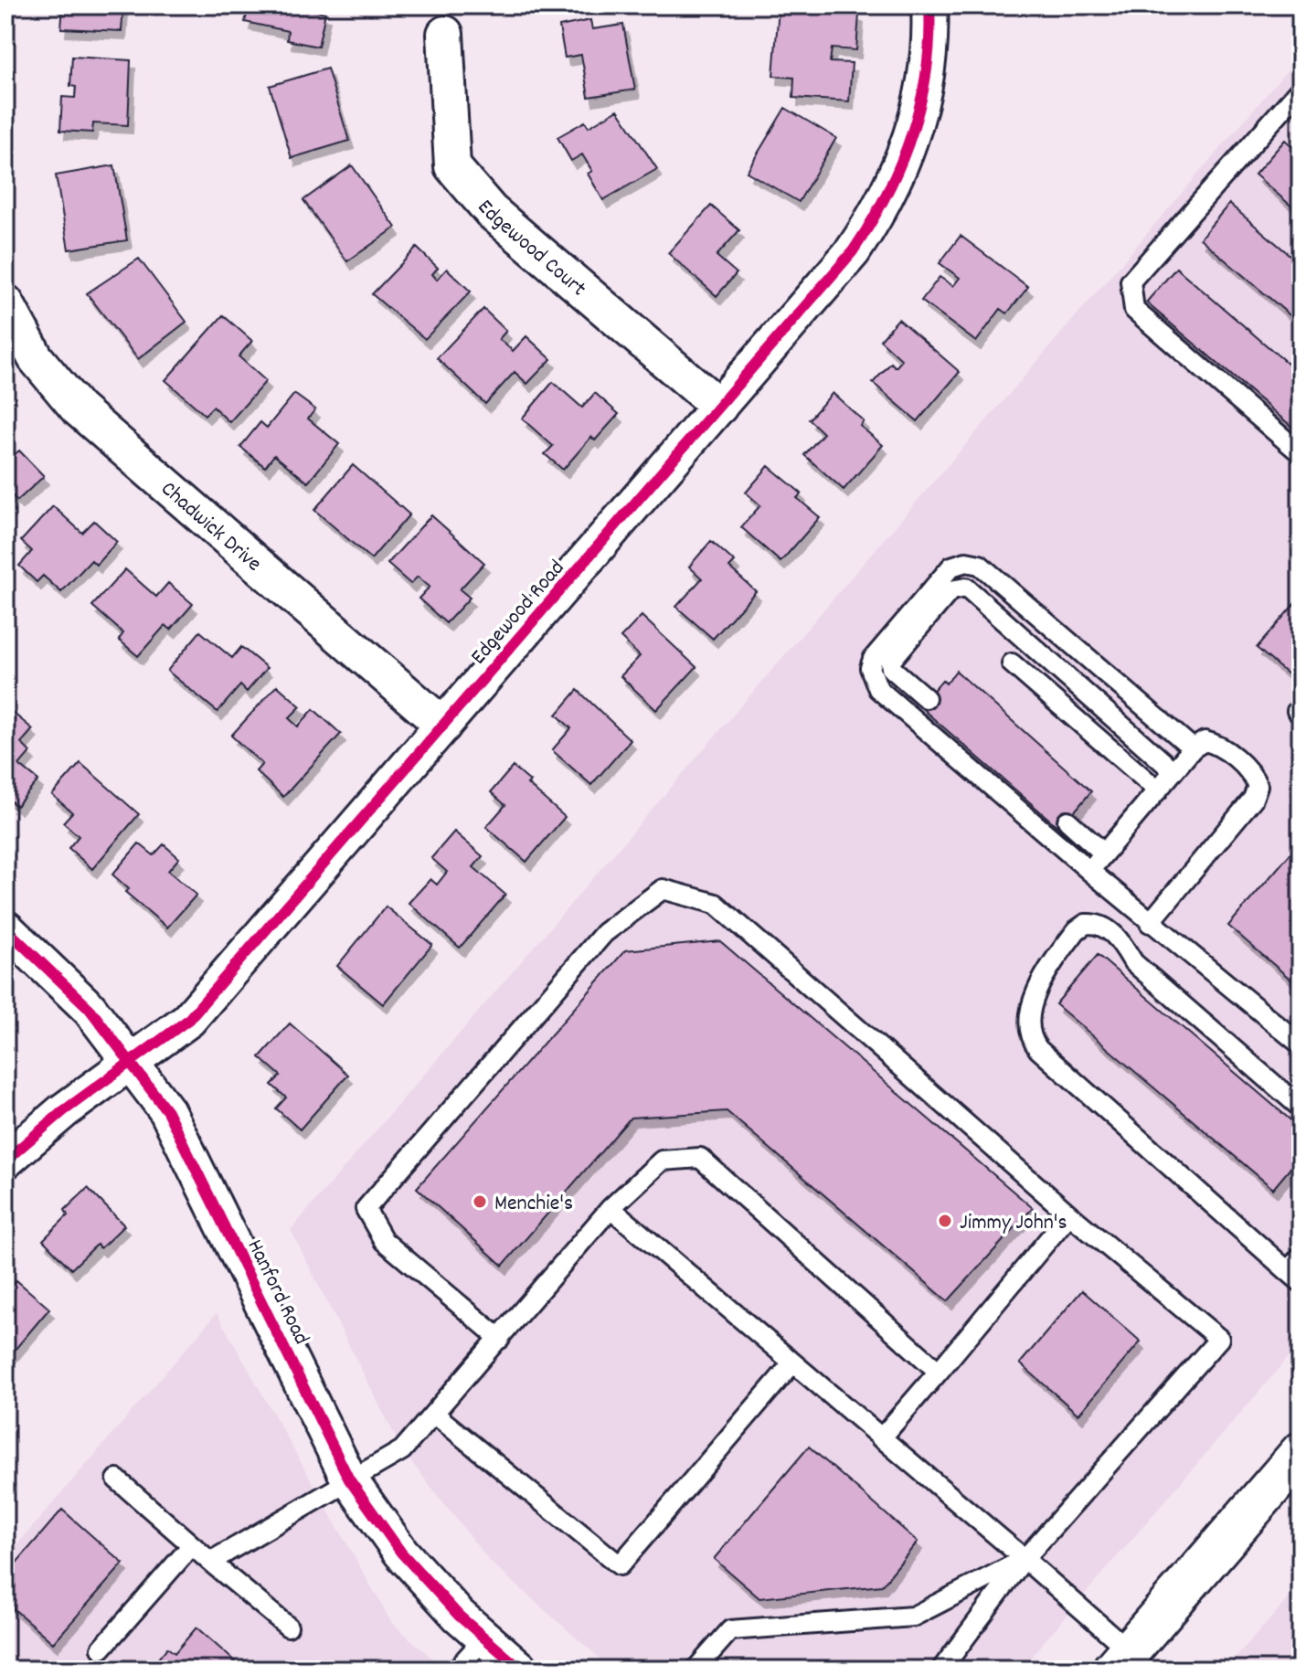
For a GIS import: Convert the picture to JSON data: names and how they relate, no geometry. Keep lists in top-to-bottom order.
{
  "streets": {
    "street": [
      "Edgewood Court",
      "Chadwick Drive",
      "Edgewood Road",
      "Hanford Road"
    ]
  },
  "crossings": [
    ["Edgewood Court", "Edgewood Road"],
    ["Chadwick Drive", "Edgewood Road"],
    ["Edgewood Road", "Hanford Road"]
  ],
  "places": ["Menchie's", "Jimmy John's"]
}
